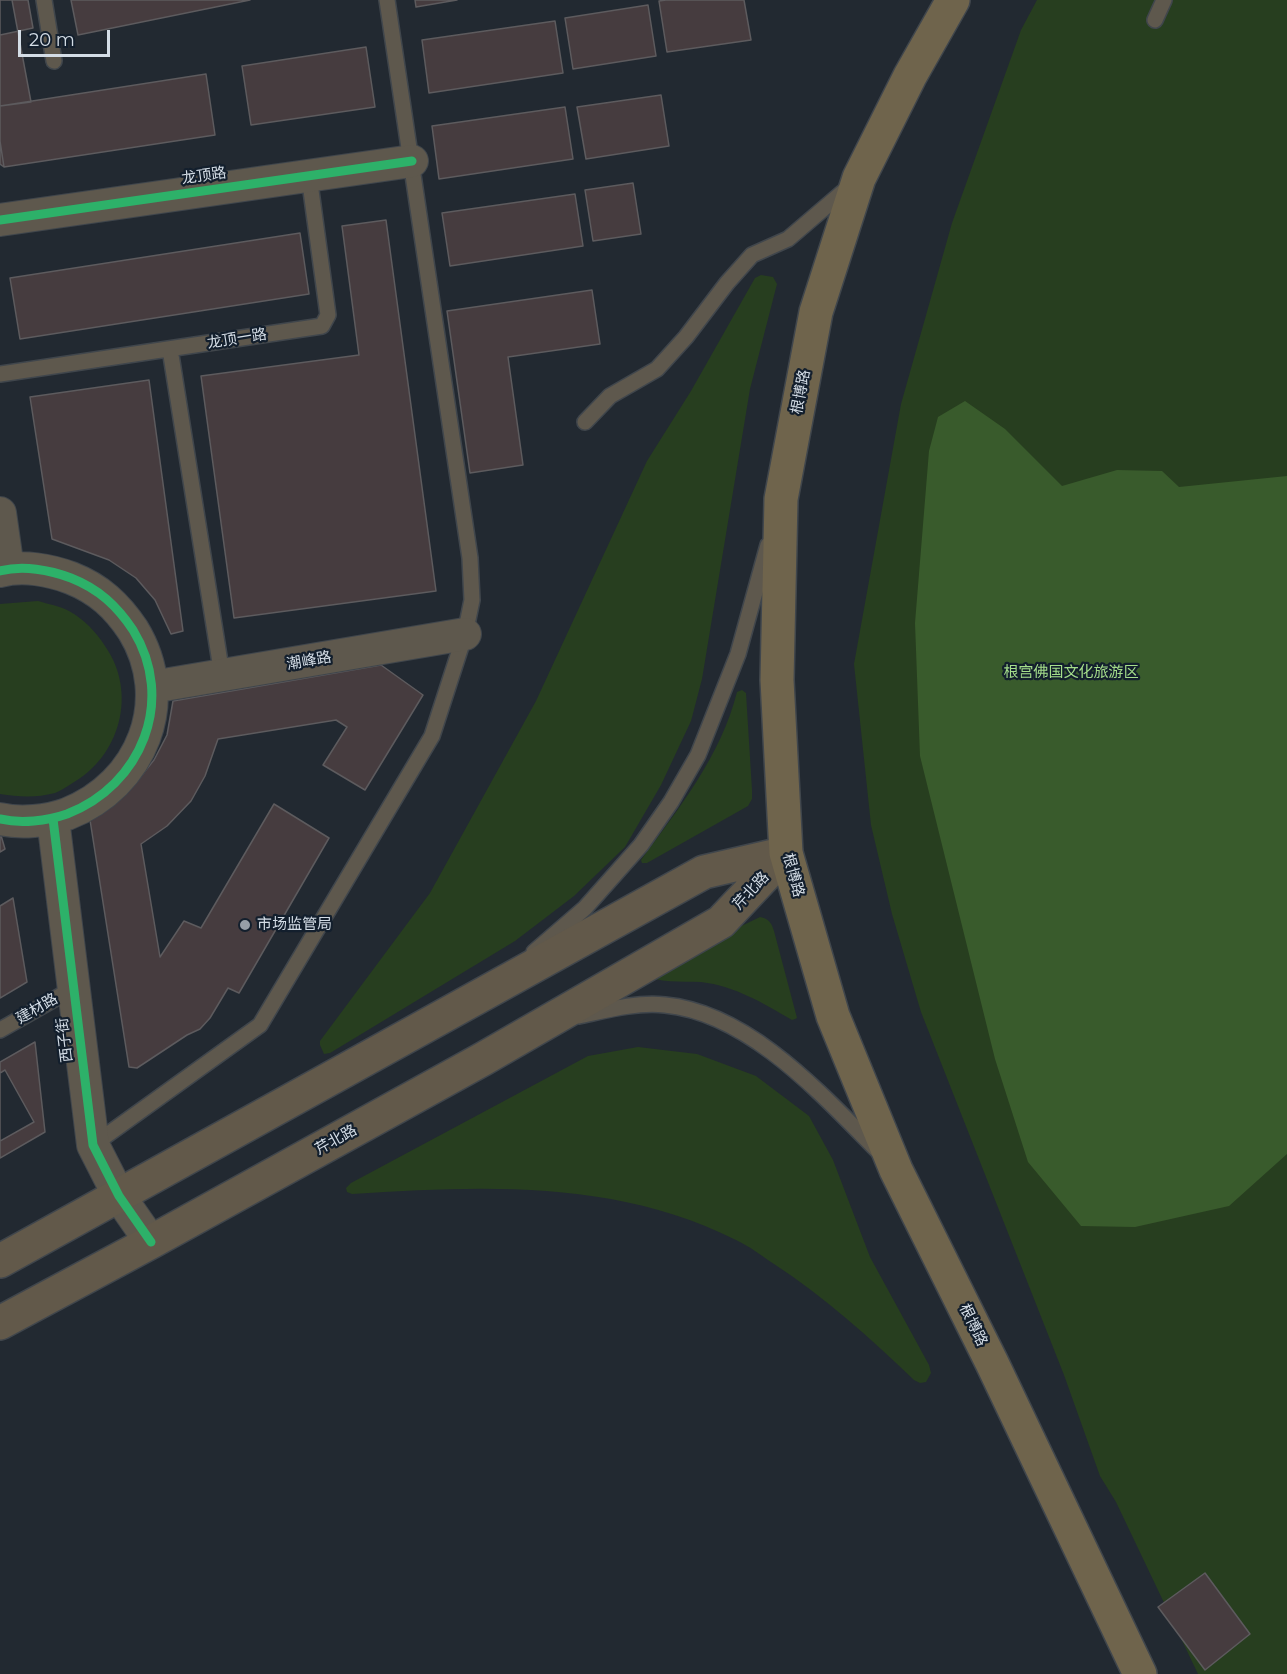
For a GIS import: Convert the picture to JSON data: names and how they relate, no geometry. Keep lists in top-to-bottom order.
{
  "streets": {
    "highway": ["根博路"],
    "main road": ["芹北路"],
    "street": ["龙顶路", "潮峰路", "西子街"],
    "lane": ["龙顶一路", "建材路"]
  },
  "crossings": [
    ["龙顶路", "龙顶一路"],
    ["根博路", "芹北路"],
    ["芹北路", "西子街"],
    ["建材路", "西子街"]
  ],
  "parks": ["根宫佛国文化旅游区"],
  "places": ["市场监管局"],
  "scale_bar": "20 m"
}
